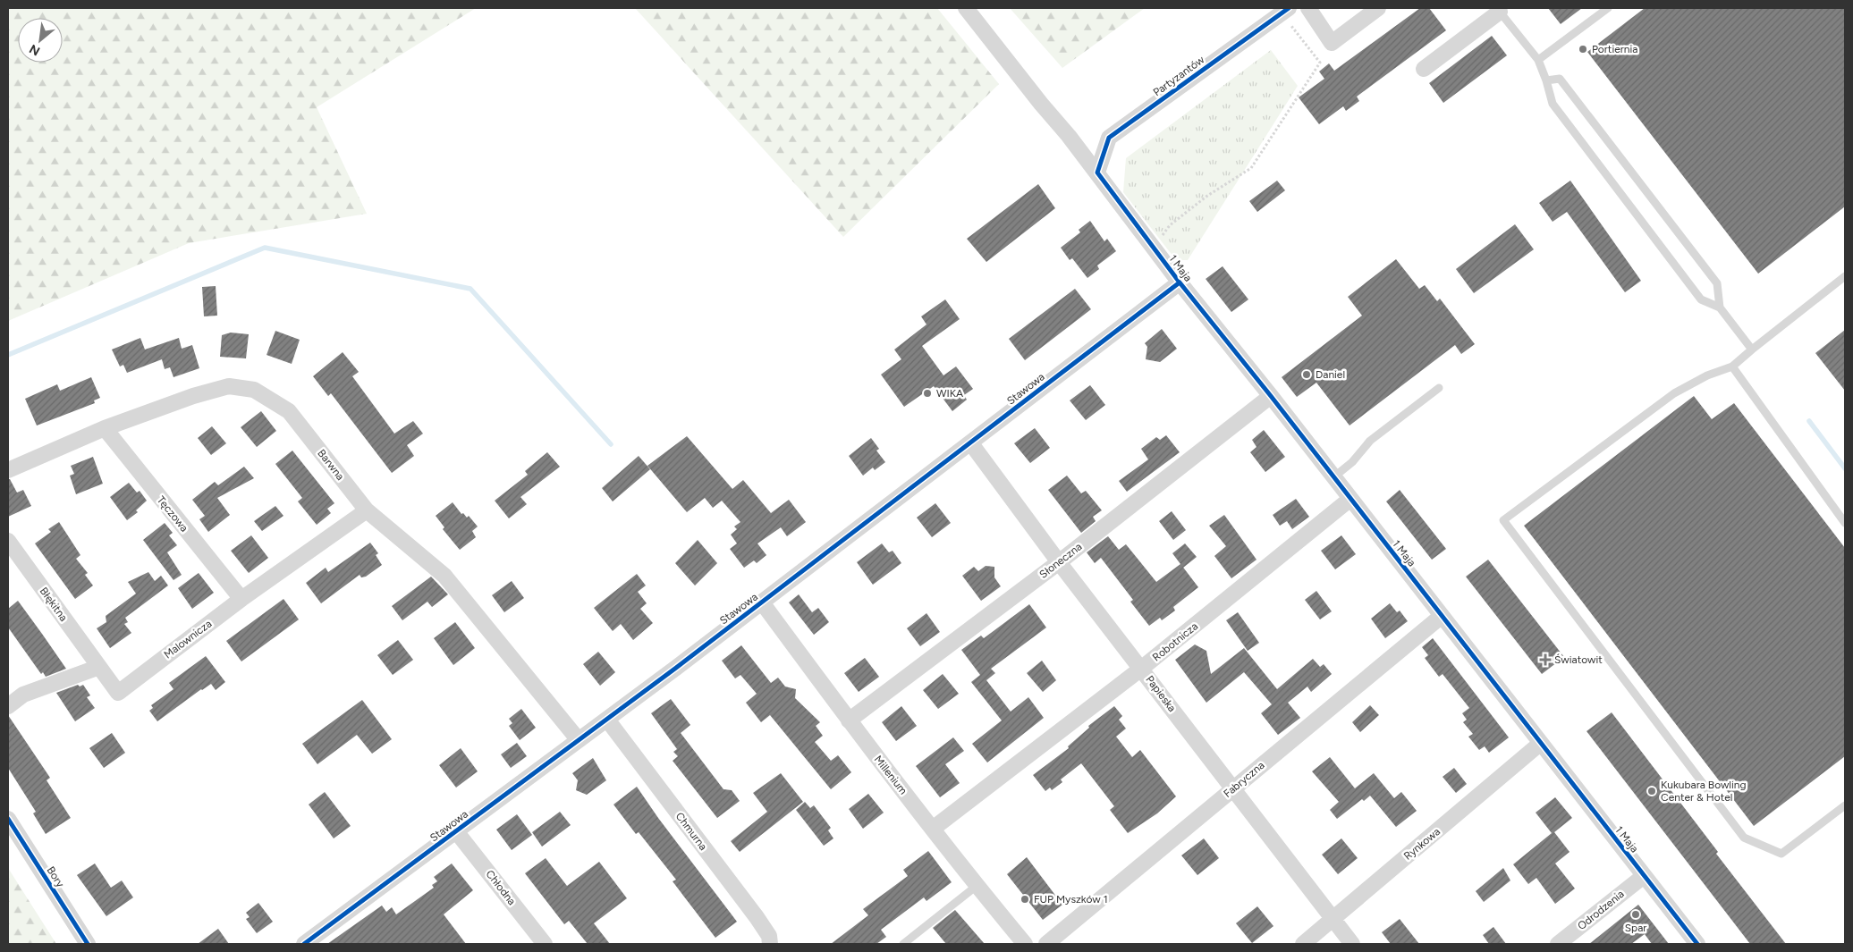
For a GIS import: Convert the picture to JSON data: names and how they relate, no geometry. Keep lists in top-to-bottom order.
{
  "streets": {
    "street": [
      "Partyzantów",
      "1 Maja",
      "Stawowa",
      "Barwna",
      "Tęczowa",
      "Słoneczna",
      "Błękitna",
      "Malownicza",
      "Robotnicza",
      "Papieska",
      "Millenium",
      "Fabryczna",
      "Chmurna",
      "Rynkowa",
      "Bory",
      "Chłodna",
      "Odrodzenia"
    ]
  },
  "crossings": [
    ["Partyzantów", "1 Maja"],
    ["1 Maja", "Stawowa"],
    ["1 Maja", "Słoneczna"],
    ["1 Maja", "Robotnicza"],
    ["1 Maja", "Fabryczna"],
    ["1 Maja", "Rynkowa"],
    ["1 Maja", "Odrodzenia"],
    ["Stawowa", "Barwna"],
    ["Stawowa", "Papieska"],
    ["Stawowa", "Millenium"],
    ["Stawowa", "Chmurna"],
    ["Stawowa", "Chłodna"],
    ["Barwna", "Tęczowa"],
    ["Barwna", "Malownicza"],
    ["Tęczowa", "Malownicza"],
    ["Słoneczna", "Papieska"],
    ["Słoneczna", "Millenium"],
    ["Błękitna", "Malownicza"],
    ["Robotnicza", "Papieska"],
    ["Robotnicza", "Millenium"],
    ["Papieska", "Fabryczna"],
    ["Papieska", "Rynkowa"]
  ],
  "places": {
    "other": [
      "Portiernia",
      "Daniel",
      "WIKA",
      "Kukubara Bowling Center & Hotel",
      "FUP Myszków 1",
      "Spar"
    ],
    "health": ["Światowit"]
  },
  "north": "bottom left"
}
